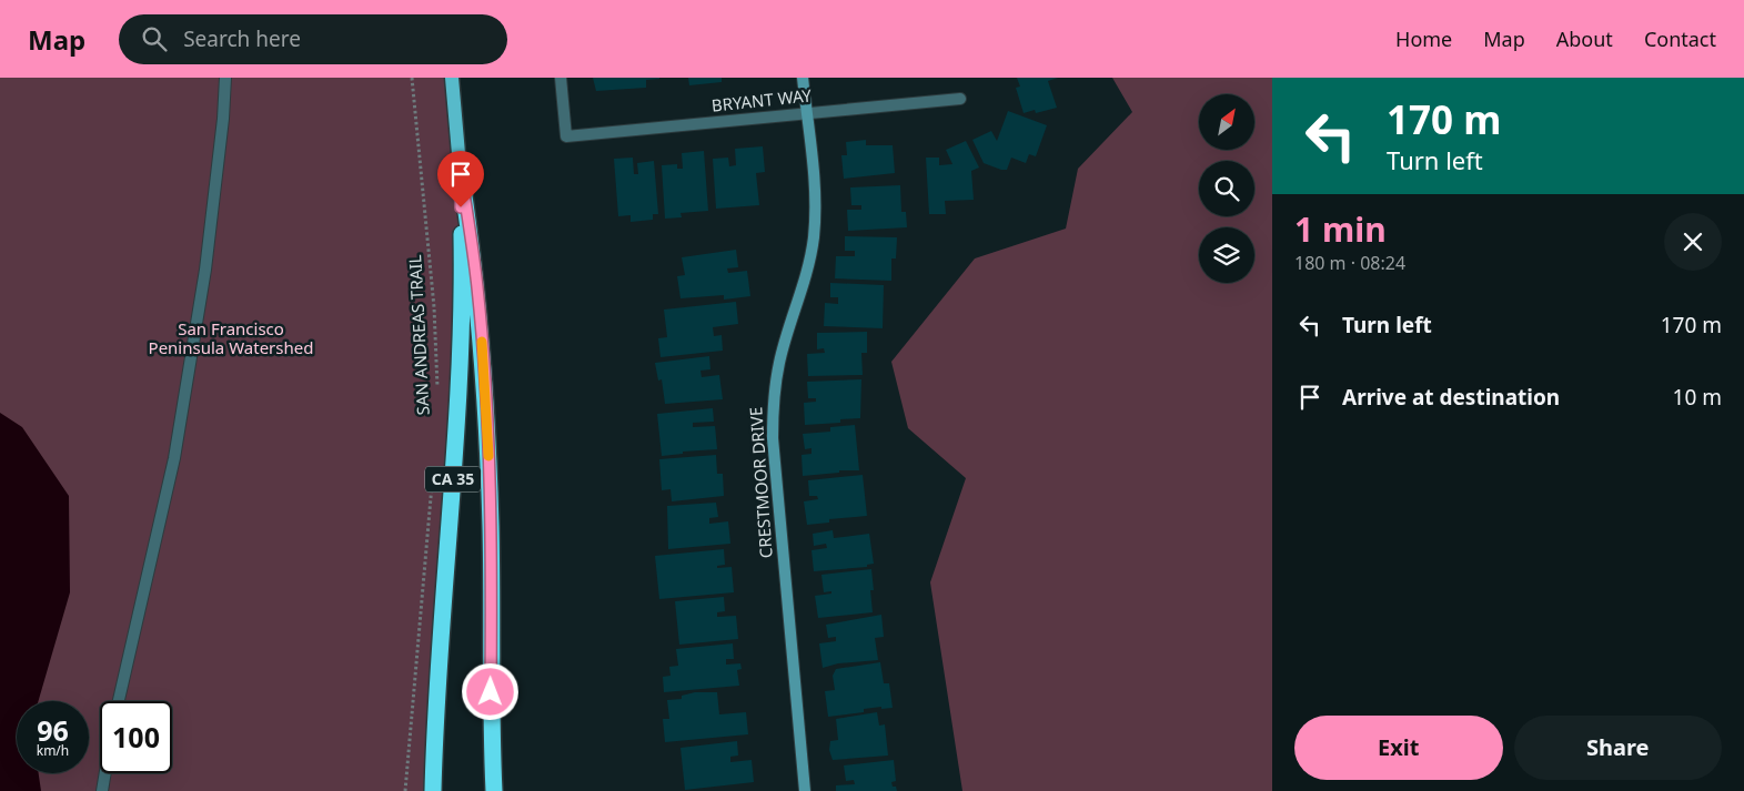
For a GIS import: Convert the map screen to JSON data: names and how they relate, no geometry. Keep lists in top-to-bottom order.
{
  "streets": {
    "highway": ["CA 35"],
    "street": ["BRYANT WAY", "CRESTMOOR DRIVE"],
    "path": ["SAN ANDREAS TRAIL"]
  },
  "crossings": [
    ["BRYANT WAY", "CRESTMOOR DRIVE"]
  ],
  "parks": ["San Francisco Peninsula Watershed"],
  "north": "top right",
  "page": {
    "header": "Map",
    "search": "Search here",
    "nav": [
      "Home",
      "Map",
      "About",
      "Contact"
    ],
    "turn": ["170 m", "Turn left"],
    "heading": ["1 min", "180 m · 08:24"],
    "list": [
      {
        "name": "Turn left",
        "value": "170 m"
      },
      {
        "name": "Arrive at destination",
        "value": "10 m"
      }
    ],
    "speed": "96 km/h",
    "limit": "100",
    "buttons": ["Exit", "Share"]
  }
}
